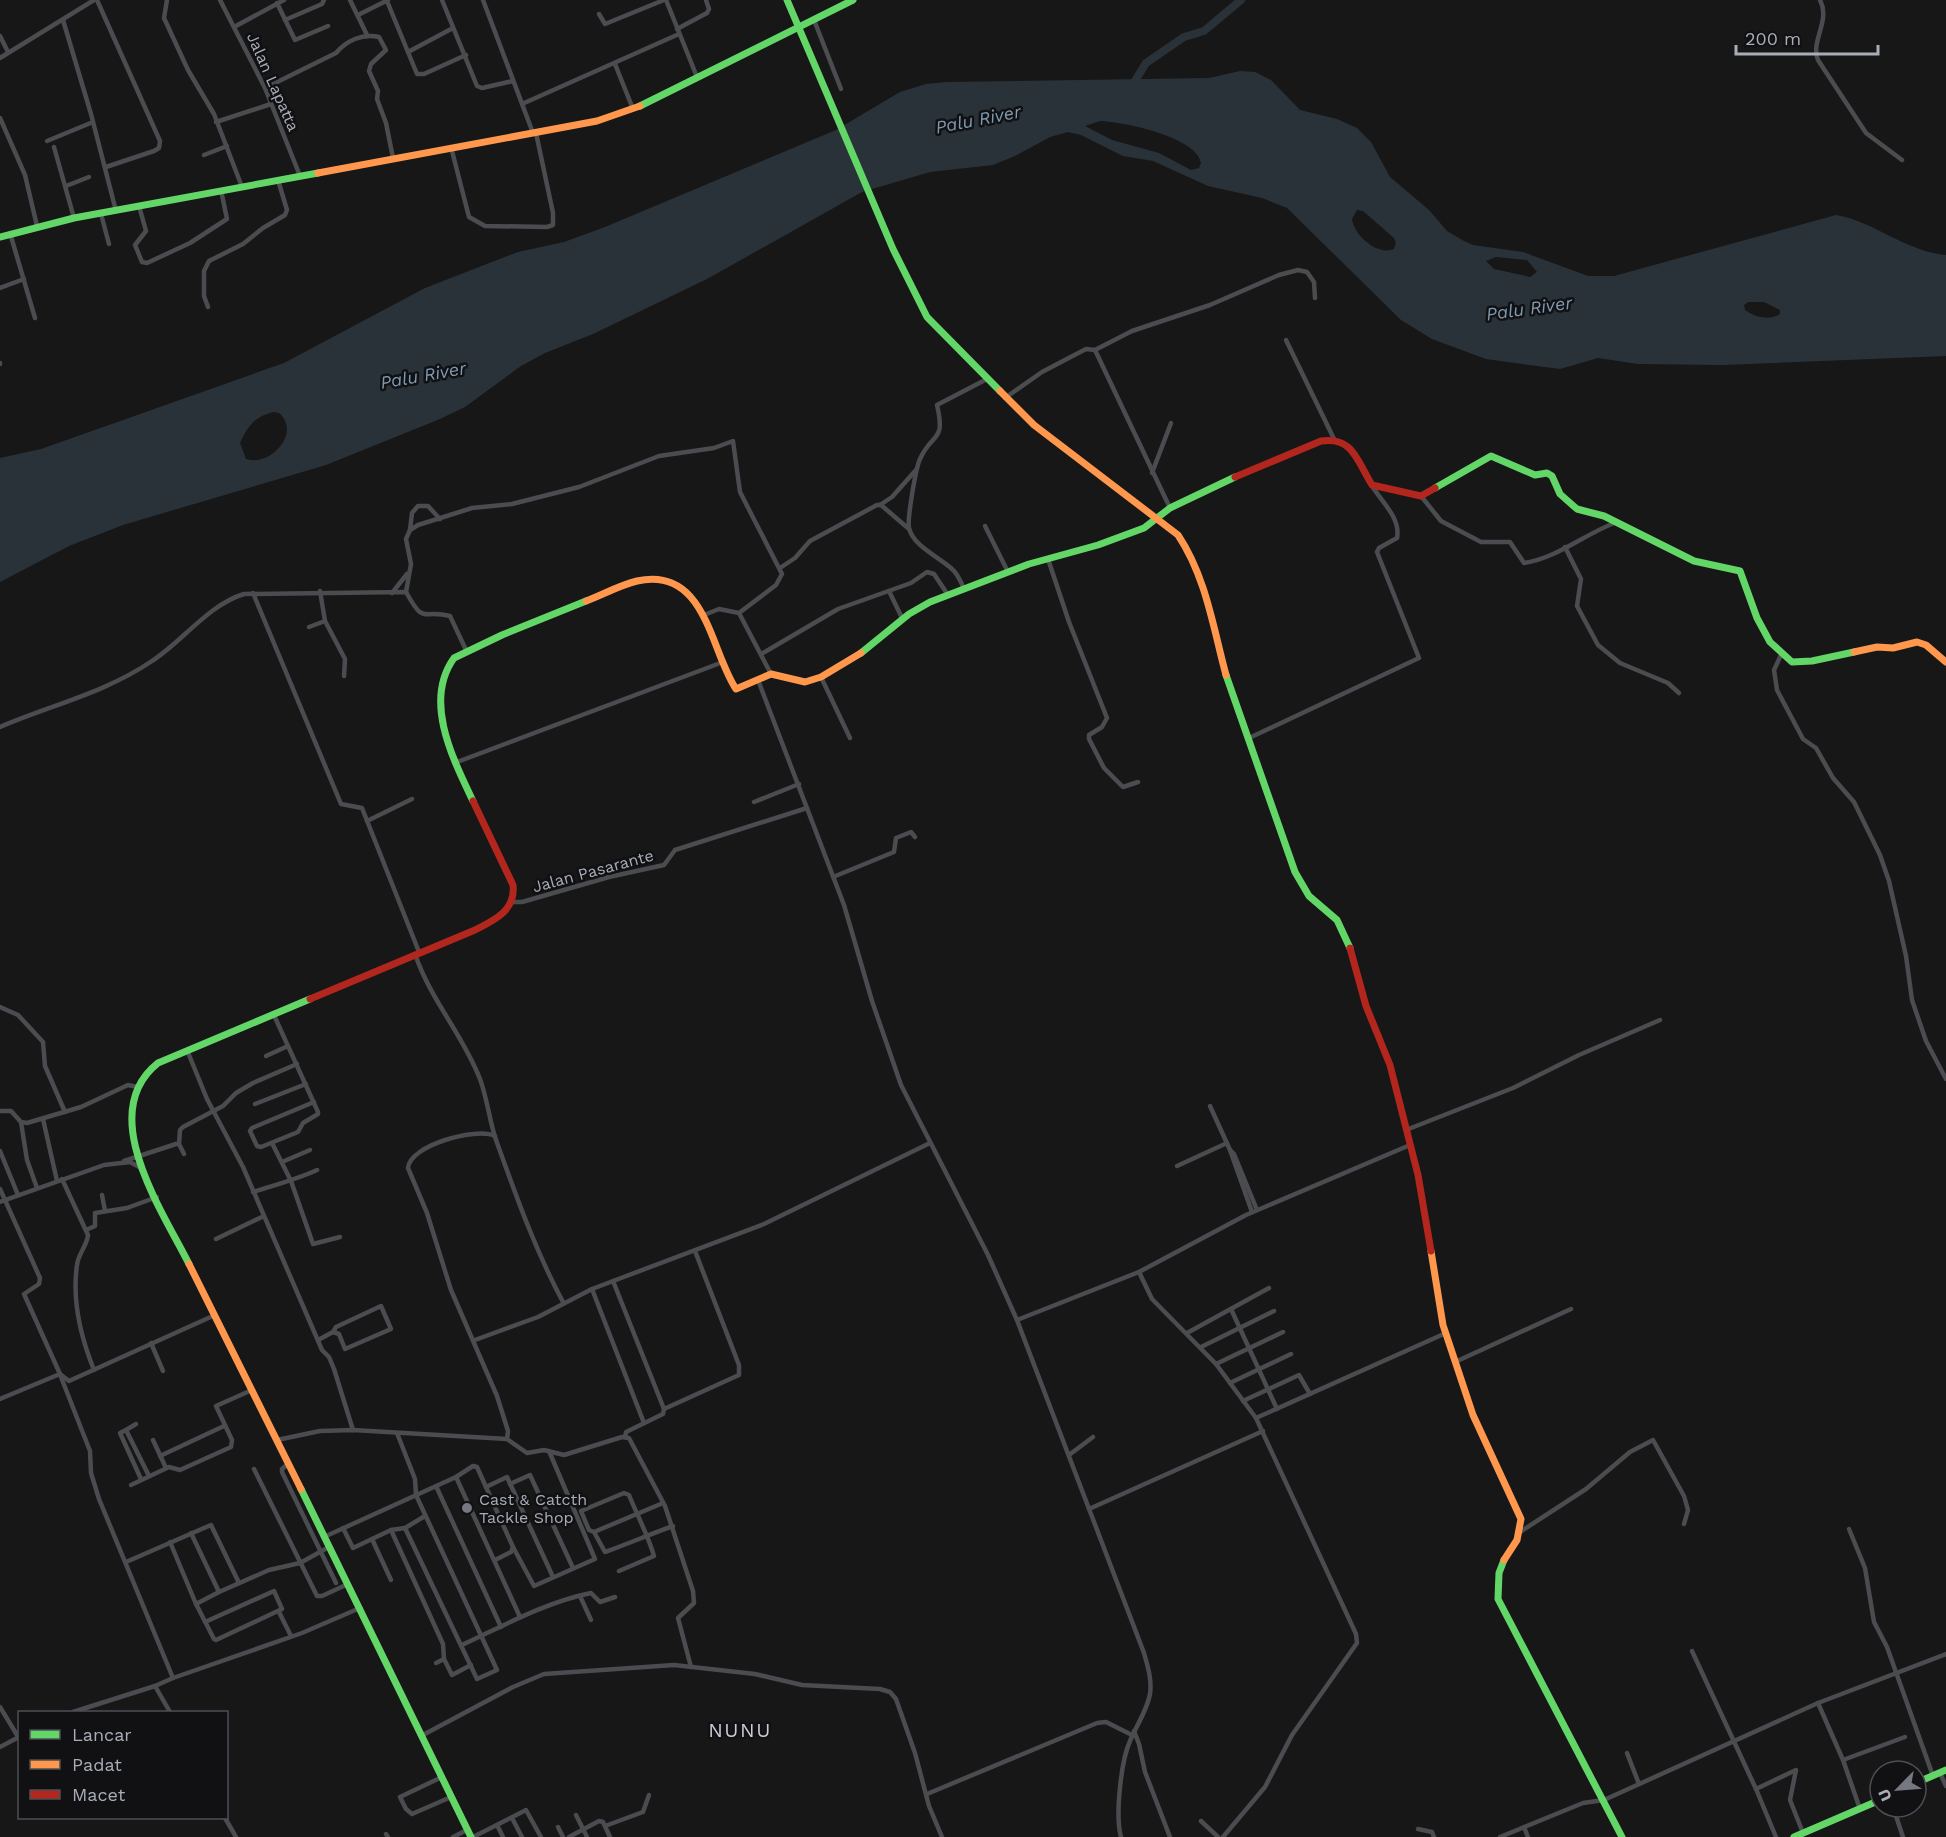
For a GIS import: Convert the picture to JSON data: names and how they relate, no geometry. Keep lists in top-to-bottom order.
{
  "streets": {
    "street": ["Jalan Lapatta", "Jalan Pasarante"]
  },
  "districts": ["NUNU"],
  "water": ["Palu River"],
  "places": ["Cast & Catcth Tackle Shop"],
  "legend": ["Lancar", "Padat", "Macet"],
  "scale_bar": "200 m",
  "north": "bottom left"
}
